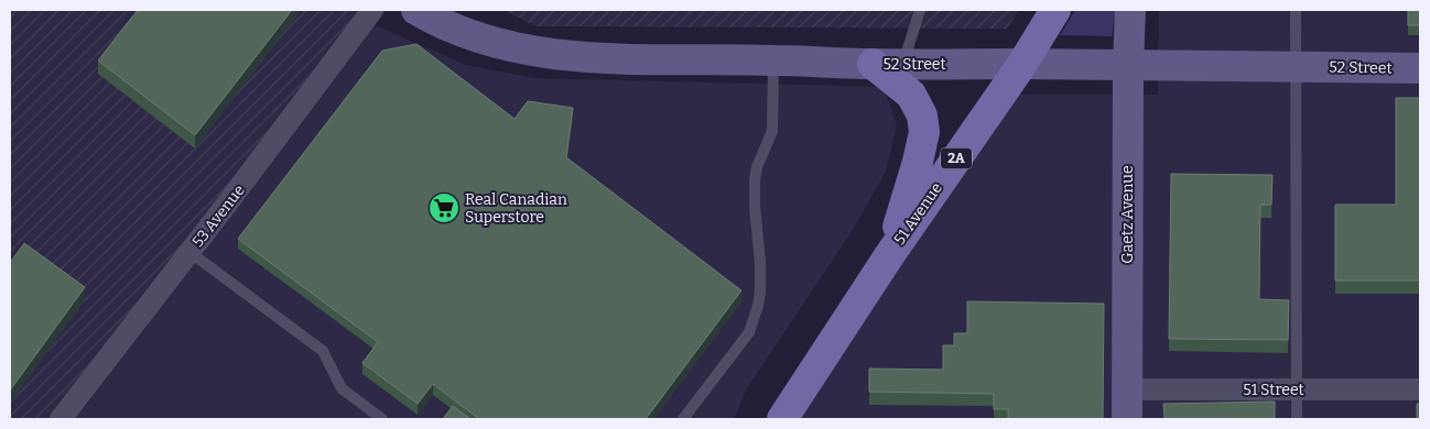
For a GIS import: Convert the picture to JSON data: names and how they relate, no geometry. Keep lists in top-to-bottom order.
{
  "streets": {
    "main road": ["2A", "51 Avenue"],
    "street": [
      "52 Street",
      "Gaetz Avenue",
      "53 Avenue",
      "51 Street"
    ]
  },
  "crossings": [
    ["52 Street", "51 Avenue"],
    ["52 Street", "Gaetz Avenue"],
    ["Gaetz Avenue", "51 Street"]
  ],
  "places": {
    "supermarket": ["Real Canadian Superstore"]
  }
}
